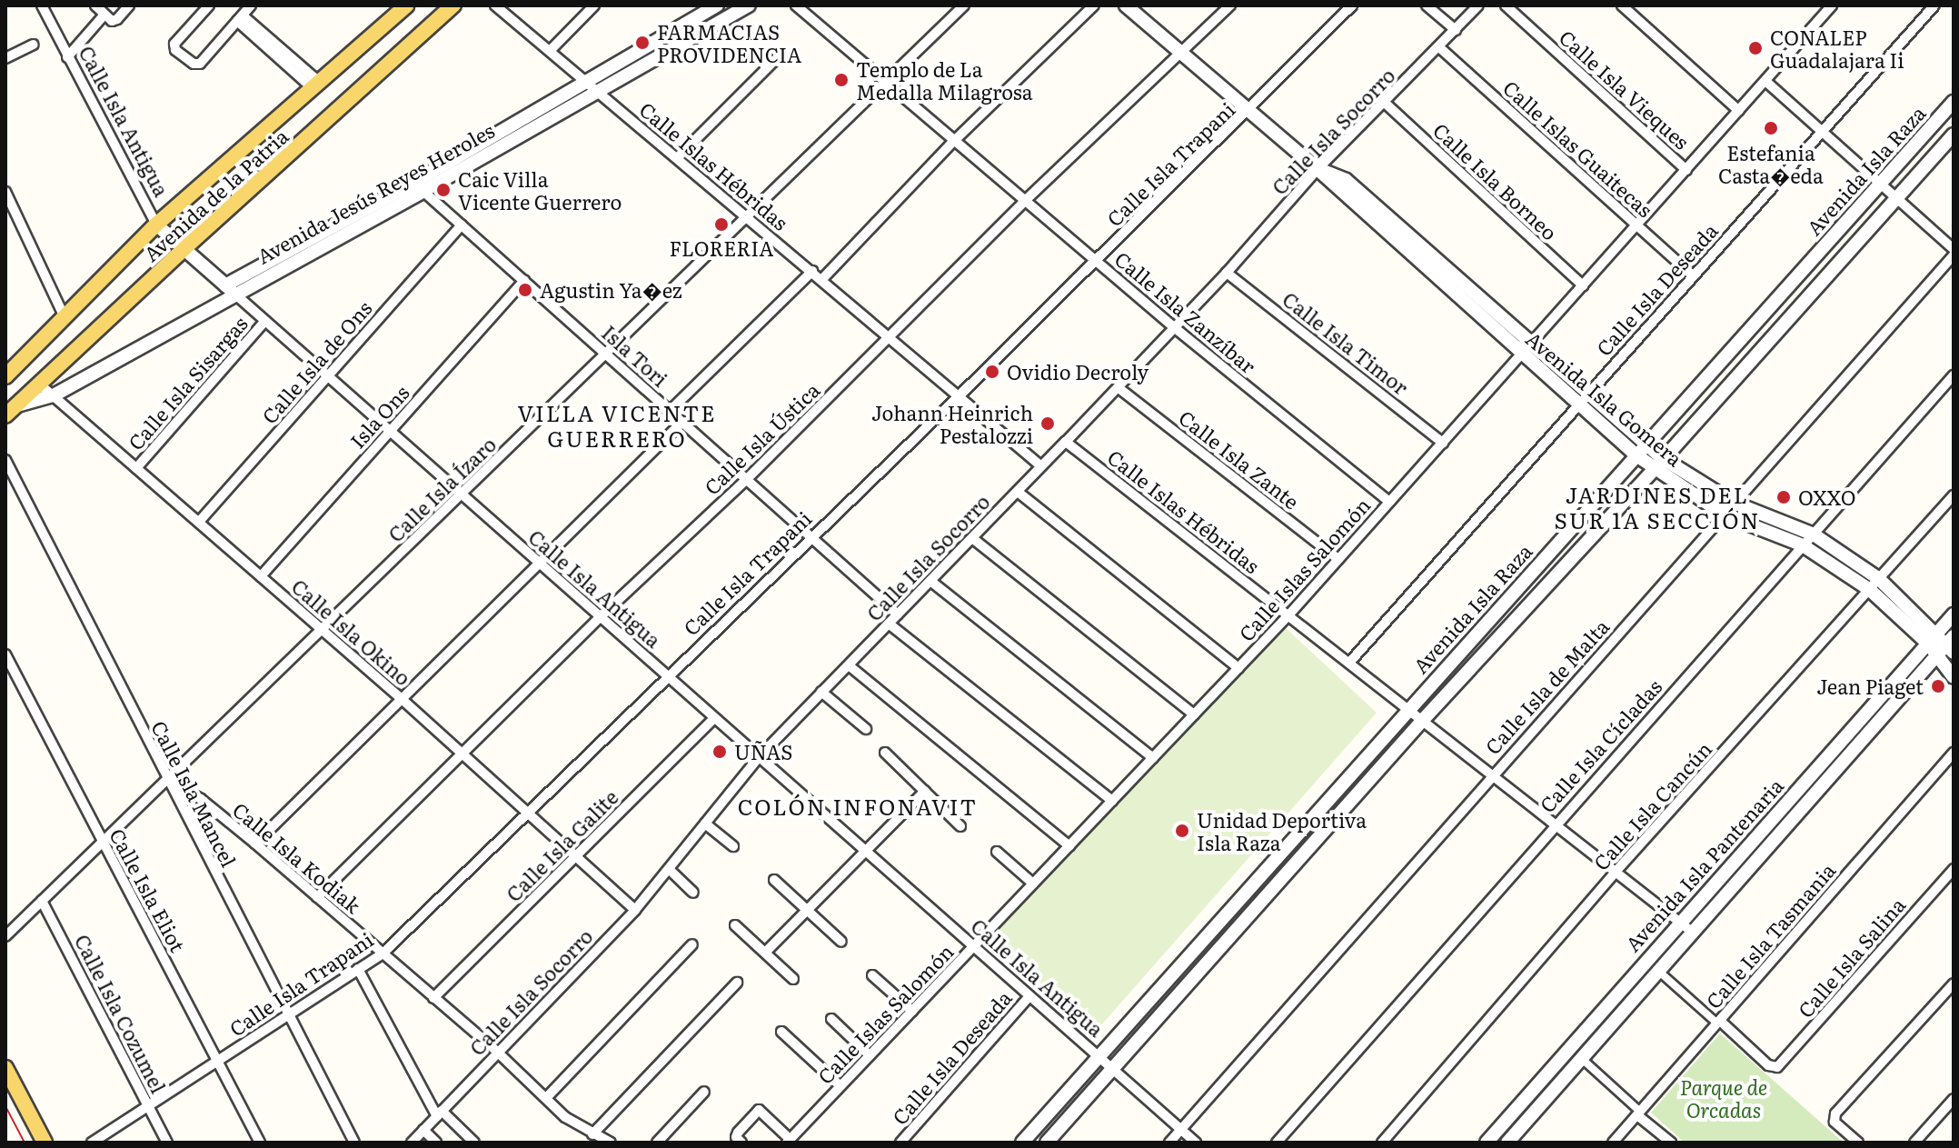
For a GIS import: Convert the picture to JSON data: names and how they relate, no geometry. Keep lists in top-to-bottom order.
{
  "streets": {
    "main road": ["Avenida de la Patria"],
    "street": [
      "Calle Isla Vieques",
      "Calle Isla Antigua",
      "Calle Isla Socorro",
      "Calle Islas Guaitecas",
      "Calle Isla Trapani",
      "Calle Islas Hébridas",
      "Avenida Isla Raza",
      "Calle Isla Borneo",
      "Avenida Jesús Reyes Heroles",
      "Calle Isla Deseada",
      "Calle Isla Zanzíbar",
      "Calle Isla Timor",
      "Isla Tori",
      "Calle Isla de Ons",
      "Calle Isla Sisargas",
      "Avenida Isla Gomera",
      "Isla Ons",
      "Calle Isla Ústica",
      "Calle Isla Zante",
      "Calle Isla Ízaro",
      "Calle Islas Salomón",
      "Calle Isla Okino",
      "Calle Isla de Malta",
      "Calle Isla Cícladas",
      "Calle Isla Mancel",
      "Calle Isla Cancún",
      "Calle Isla Galite",
      "Calle Isla Kodiak",
      "Avenida Isla Pantenaria",
      "Calle Isla Eliot",
      "Calle Isla Tasmania",
      "Calle Isla Salina",
      "Calle Isla Cozumel"
    ]
  },
  "crossings": [
    ["Calle Isla Vieques", "Calle Islas Salomón"],
    ["Calle Isla Antigua", "Calle Isla Socorro"],
    ["Calle Isla Antigua", "Calle Isla Trapani"],
    ["Calle Isla Antigua", "Avenida Isla Raza"],
    ["Calle Isla Antigua", "Avenida Jesús Reyes Heroles"],
    ["Calle Isla Antigua", "Avenida de la Patria"],
    ["Calle Isla Antigua", "Calle Isla Deseada"],
    ["Calle Isla Antigua", "Calle Isla de Ons"],
    ["Calle Isla Antigua", "Calle Isla Sisargas"],
    ["Calle Isla Antigua", "Isla Ons"],
    ["Calle Isla Antigua", "Calle Isla Ústica"],
    ["Calle Isla Antigua", "Calle Isla Ízaro"],
    ["Calle Isla Antigua", "Calle Islas Salomón"],
    ["Calle Isla Antigua", "Calle Isla de Malta"],
    ["Calle Isla Antigua", "Calle Isla Galite"],
    ["Calle Isla Socorro", "Calle Islas Guaitecas"],
    ["Calle Isla Socorro", "Calle Islas Hébridas"],
    ["Calle Isla Socorro", "Calle Isla Borneo"],
    ["Calle Isla Socorro", "Calle Isla Zanzíbar"],
    ["Calle Isla Socorro", "Calle Isla Timor"],
    ["Calle Isla Socorro", "Isla Tori"],
    ["Calle Isla Socorro", "Avenida Isla Gomera"],
    ["Calle Isla Socorro", "Calle Isla Zante"],
    ["Calle Isla Socorro", "Calle Isla Okino"],
    ["Calle Isla Socorro", "Calle Isla Kodiak"],
    ["Calle Islas Guaitecas", "Calle Isla Deseada"],
    ["Calle Islas Guaitecas", "Calle Islas Salomón"],
    ["Calle Isla Trapani", "Calle Islas Hébridas"],
    ["Calle Isla Trapani", "Calle Isla Zanzíbar"],
    ["Calle Isla Trapani", "Isla Tori"],
    ["Calle Isla Trapani", "Avenida Isla Gomera"],
    ["Calle Isla Trapani", "Calle Isla Okino"],
    ["Calle Isla Trapani", "Calle Isla Mancel"],
    ["Calle Isla Trapani", "Calle Isla Kodiak"],
    ["Calle Isla Trapani", "Calle Isla Eliot"],
    ["Calle Isla Trapani", "Calle Isla Cozumel"],
    ["Calle Islas Hébridas", "Avenida Isla Raza"],
    ["Calle Islas Hébridas", "Avenida Jesús Reyes Heroles"],
    ["Calle Islas Hébridas", "Calle Isla Deseada"],
    ["Calle Islas Hébridas", "Calle Isla Ústica"],
    ["Calle Islas Hébridas", "Calle Isla Ízaro"],
    ["Calle Islas Hébridas", "Calle Islas Salomón"],
    ["Calle Islas Hébridas", "Calle Isla de Malta"],
    ["Calle Islas Hébridas", "Calle Isla Cícladas"],
    ["Calle Islas Hébridas", "Calle Isla Cancún"],
    ["Calle Islas Hébridas", "Avenida Isla Pantenaria"],
    ["Avenida Isla Raza", "Avenida Isla Gomera"],
    ["Calle Isla Borneo", "Calle Islas Salomón"],
    ["Avenida Jesús Reyes Heroles", "Avenida de la Patria"],
    ["Avenida Jesús Reyes Heroles", "Isla Tori"],
    ["Avenida Jesús Reyes Heroles", "Calle Isla Okino"],
    ["Avenida de la Patria", "Calle Isla Okino"],
    ["Calle Isla Deseada", "Avenida Isla Gomera"],
    ["Calle Isla Zanzíbar", "Calle Isla Ústica"],
    ["Calle Isla Zanzíbar", "Calle Isla Ízaro"],
    ["Calle Isla Zanzíbar", "Calle Islas Salomón"],
    ["Calle Isla Timor", "Calle Islas Salomón"],
    ["Isla Tori", "Calle Isla de Ons"],
    ["Isla Tori", "Isla Ons"],
    ["Isla Tori", "Calle Isla Ústica"],
    ["Isla Tori", "Calle Isla Ízaro"],
    ["Calle Isla de Ons", "Calle Isla Okino"],
    ["Calle Isla Sisargas", "Calle Isla Okino"],
    ["Avenida Isla Gomera", "Calle Isla Ústica"],
    ["Avenida Isla Gomera", "Calle Islas Salomón"],
    ["Avenida Isla Gomera", "Calle Isla de Malta"],
    ["Avenida Isla Gomera", "Calle Isla Cícladas"],
    ["Avenida Isla Gomera", "Calle Isla Cancún"],
    ["Avenida Isla Gomera", "Avenida Isla Pantenaria"],
    ["Isla Ons", "Calle Isla Okino"],
    ["Calle Isla Ústica", "Calle Isla Okino"],
    ["Calle Isla Ústica", "Calle Isla Kodiak"],
    ["Calle Isla Zante", "Calle Islas Salomón"],
    ["Calle Isla Ízaro", "Calle Isla Okino"],
    ["Calle Isla Ízaro", "Calle Isla Mancel"],
    ["Calle Isla Ízaro", "Calle Isla Kodiak"],
    ["Calle Isla Ízaro", "Calle Isla Eliot"],
    ["Calle Isla Ízaro", "Calle Isla Cozumel"],
    ["Calle Isla Okino", "Calle Isla Galite"],
    ["Calle Isla Mancel", "Calle Isla Kodiak"],
    ["Calle Isla Galite", "Calle Isla Kodiak"],
    ["Calle Isla Tasmania", "Calle Isla Salina"]
  ],
  "districts": ["VILLA VICENTE GUERRERO", "JARDINES DEL SUR 1A SECCIÓN", "COLÓN INFONAVIT"],
  "parks": ["Parque de Orcadas"],
  "places": [
    "FARMACIAS PROVIDENCIA",
    "CONALEP Guadalajara Ii",
    "Templo de La Medalla Milagrosa",
    "Estefania Casta�eda",
    "Caic Villa Vicente Guerrero",
    "FLORERIA",
    "Agustin Ya�ez",
    "Ovidio Decroly",
    "Johann Heinrich Pestalozzi",
    "OXXO",
    "Jean Piaget",
    "UÑAS",
    "Unidad Deportiva Isla Raza"
  ]
}
